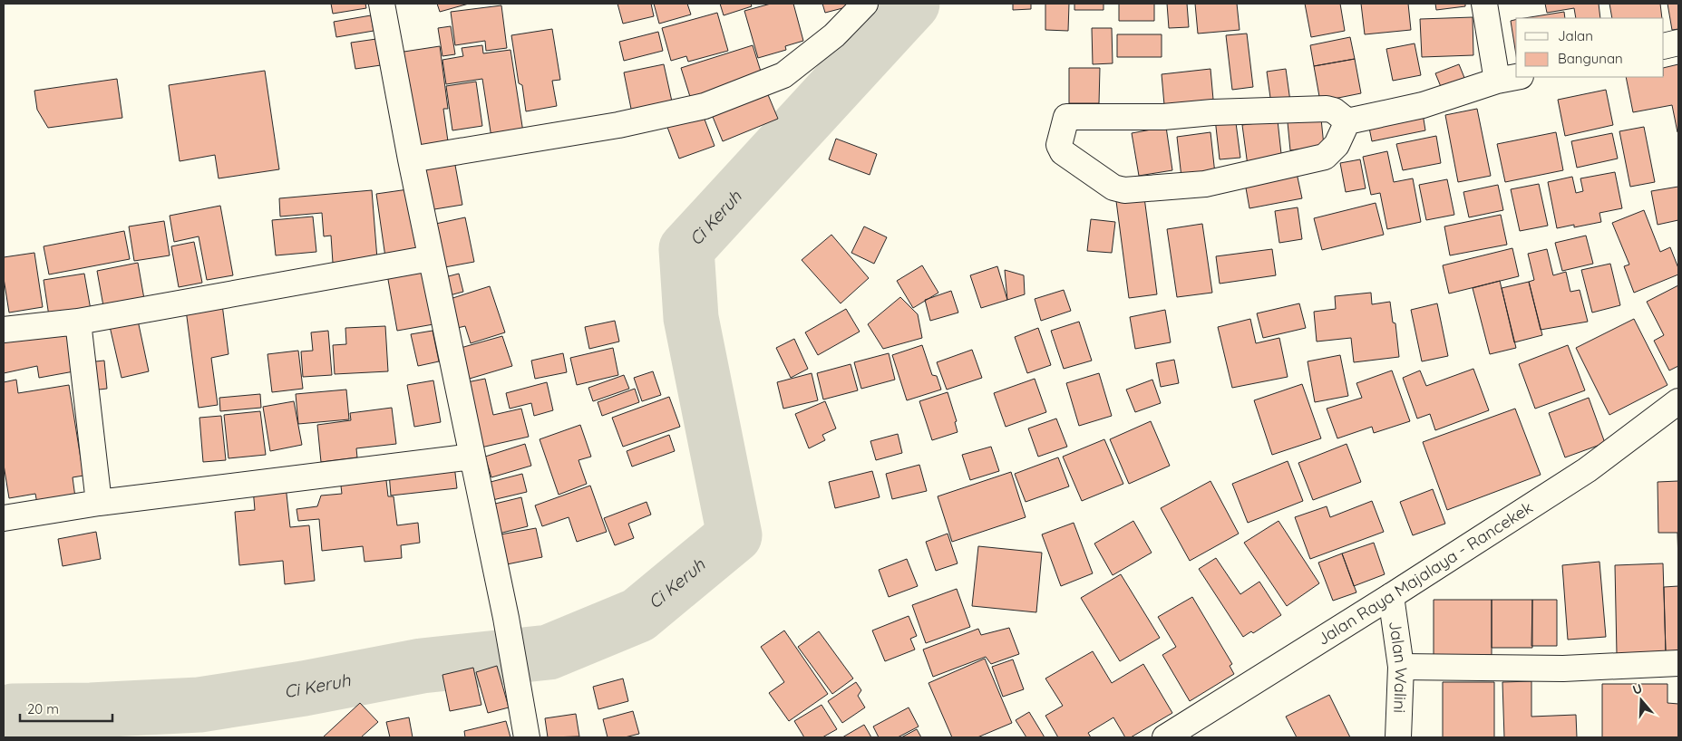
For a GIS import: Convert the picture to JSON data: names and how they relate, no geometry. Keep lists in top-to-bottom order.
{
  "streets": {
    "street": ["Jalan Raya Majalaya - Rancekek", "Jalan Walini"]
  },
  "crossings": [
    ["Jalan Raya Majalaya - Rancekek", "Jalan Walini"]
  ],
  "water": ["Ci Keruh"],
  "legend": ["Jalan", "Bangunan"],
  "scale_bar": "20 m",
  "north": "top"
}
